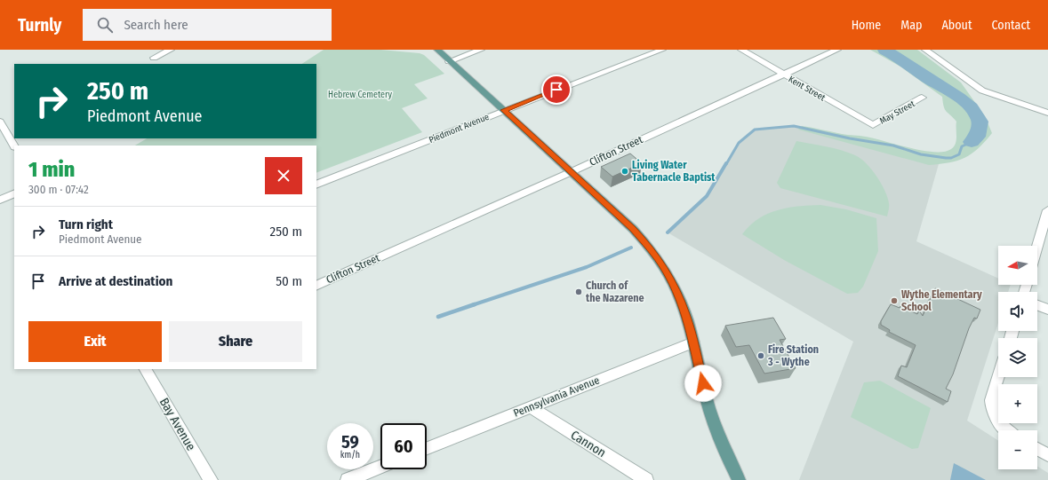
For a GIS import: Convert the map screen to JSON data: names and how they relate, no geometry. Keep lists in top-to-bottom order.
{
  "streets": {
    "street": [
      "Kent Street",
      "May Street",
      "Piedmont Avenue",
      "Clifton Street",
      "Pennsylvania Avenue",
      "Bay Avenue",
      "Cannon"
    ]
  },
  "crossings": [
    ["Kent Street", "May Street"],
    ["Kent Street", "Clifton Street"],
    ["Pennsylvania Avenue", "Cannon"]
  ],
  "parks": ["Hebrew Cemetery"],
  "places": [
    "Living Water Tabernacle Baptist",
    "Church of the Nazarene",
    "Wythe Elementary School",
    "Fire Station 3 - Wythe"
  ],
  "north": "left",
  "page": {
    "header": "Turnly",
    "search": "Search here",
    "nav": [
      "Home",
      "Map",
      "About",
      "Contact"
    ],
    "turn": ["250 m", "Piedmont Avenue"],
    "heading": ["1 min", "300 m · 07:42"],
    "list": [
      {
        "name": "Turn right",
        "note": "Piedmont Avenue",
        "value": "250 m"
      },
      {
        "name": "Arrive at destination",
        "value": "50 m"
      }
    ],
    "map_buttons": ["+", "−"],
    "buttons": ["Exit", "Share"],
    "speed": "59 km/h",
    "limit": "60"
  }
}
